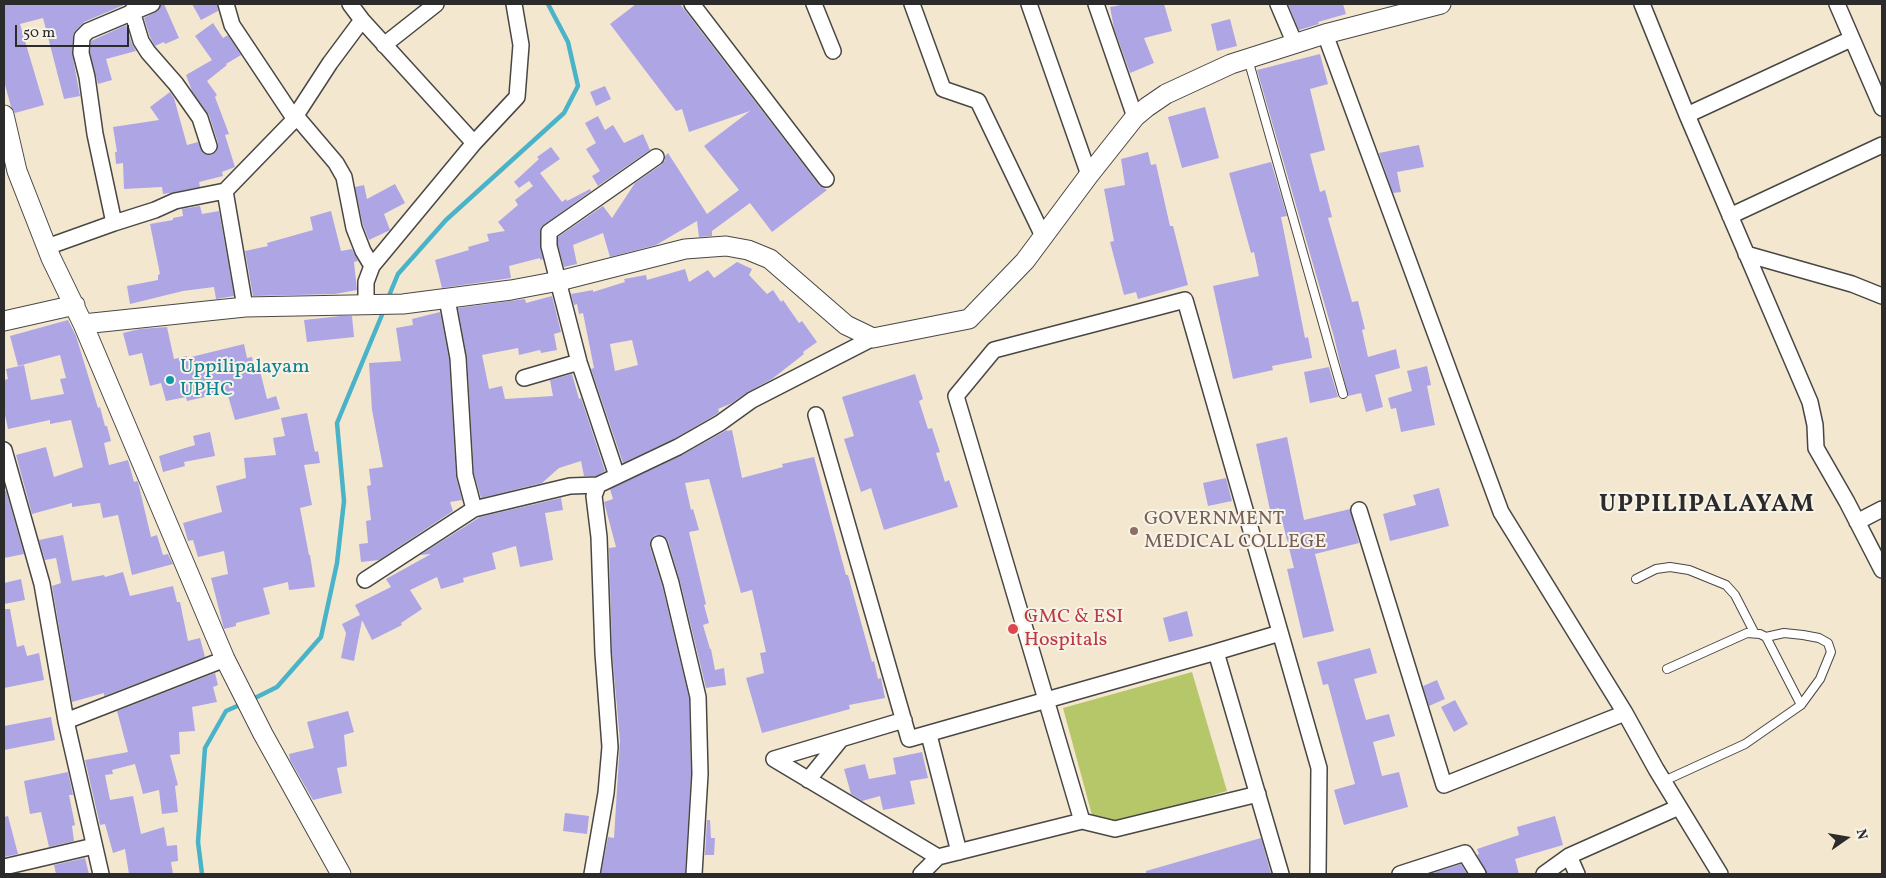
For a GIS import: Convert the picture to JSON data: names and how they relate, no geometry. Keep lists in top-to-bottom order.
{
  "districts": ["UPPILIPALAYAM"],
  "places": ["Uppilipalayam UPHC", "GOVERNMENT MEDICAL COLLEGE", "GMC & ESI Hospitals"],
  "scale_bar": "50 m",
  "north": "right"
}
